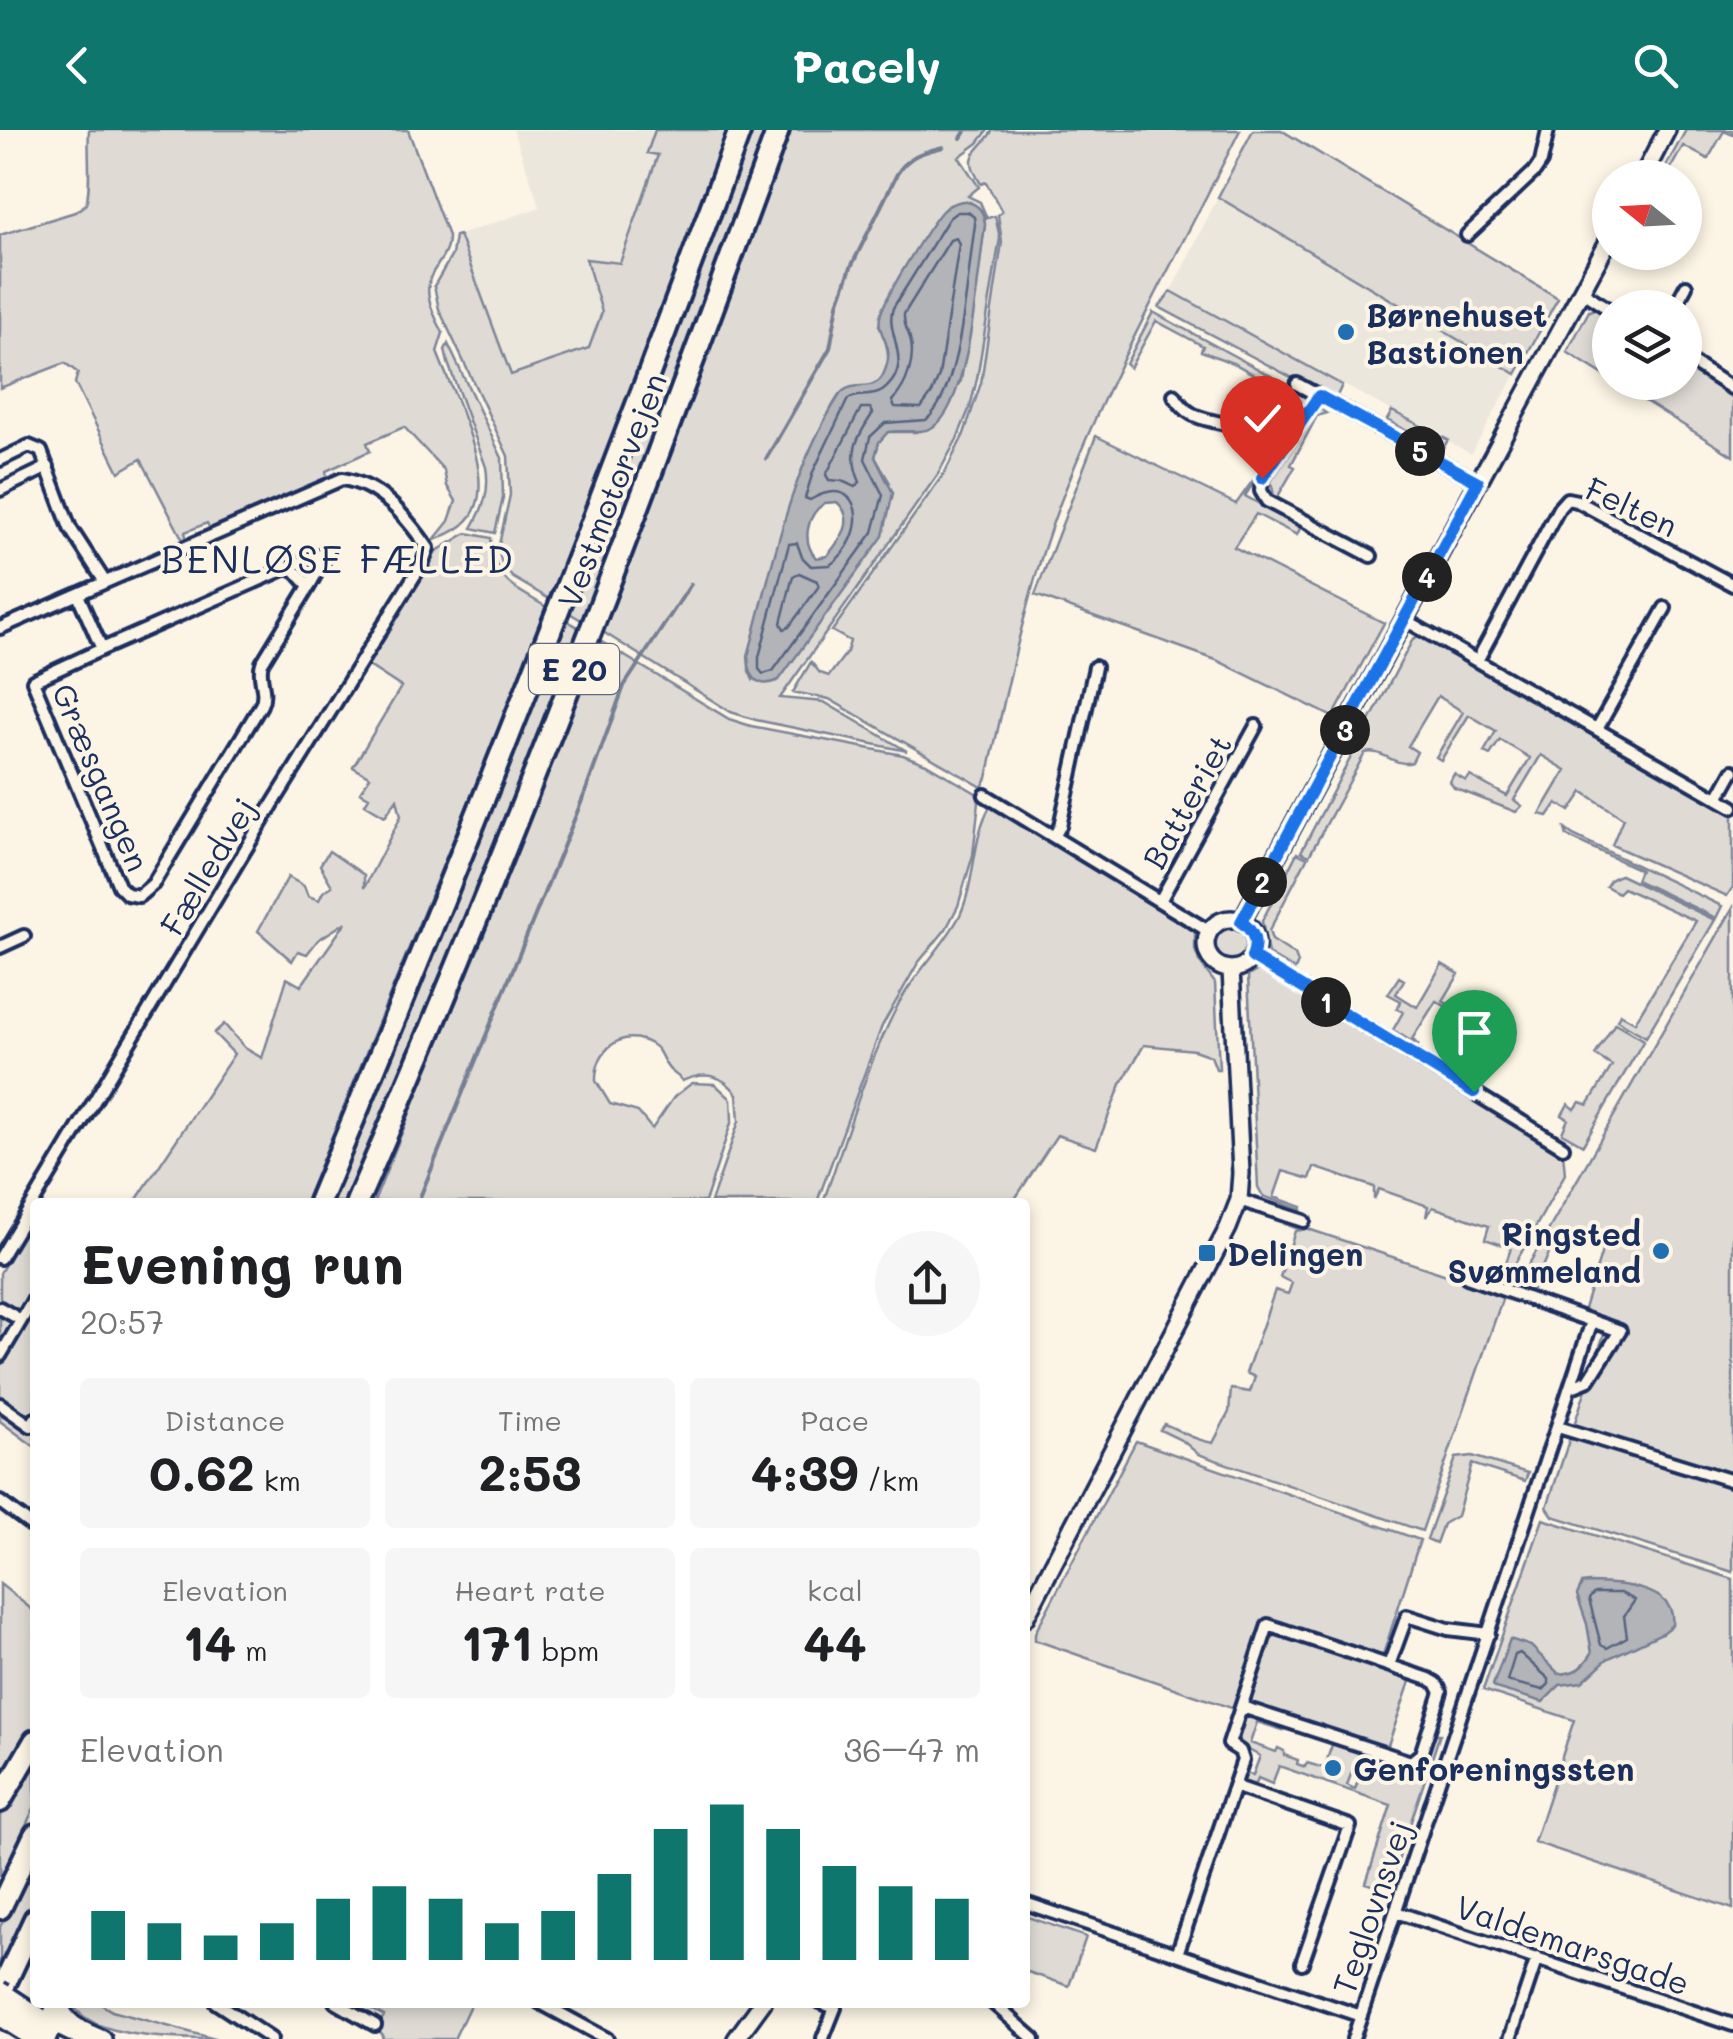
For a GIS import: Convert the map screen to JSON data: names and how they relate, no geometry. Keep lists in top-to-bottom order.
{
  "streets": {
    "highway": ["Vestmotorvejen", "E 20"],
    "street": [
      "Felten",
      "Græsgangen",
      "Batteriet",
      "Fælledvej",
      "Teglovnsvej",
      "Valdemarsgade"
    ]
  },
  "crossings": [
    ["Teglovnsvej", "Valdemarsgade"]
  ],
  "districts": ["BENLØSE FÆLLED"],
  "places": {
    "other": ["Børnehuset Bastionen", "Ringsted Svømmeland", "Genforeningssten"],
    "transit": ["Delingen"]
  },
  "north": "left",
  "page": {
    "header": "Pacely",
    "pins": [
      "5",
      "4",
      "3",
      "2",
      "1"
    ],
    "heading": ["Evening run", "20:57"],
    "stats": [
      ["Distance", "0.62 km"],
      ["Time", "2:53"],
      ["Pace", "4:39 /km"],
      ["Elevation", "14 m"],
      ["Heart rate", "171 bpm"],
      ["kcal", "44"]
    ],
    "chart": ["Elevation", "36–47 m"]
  }
}
